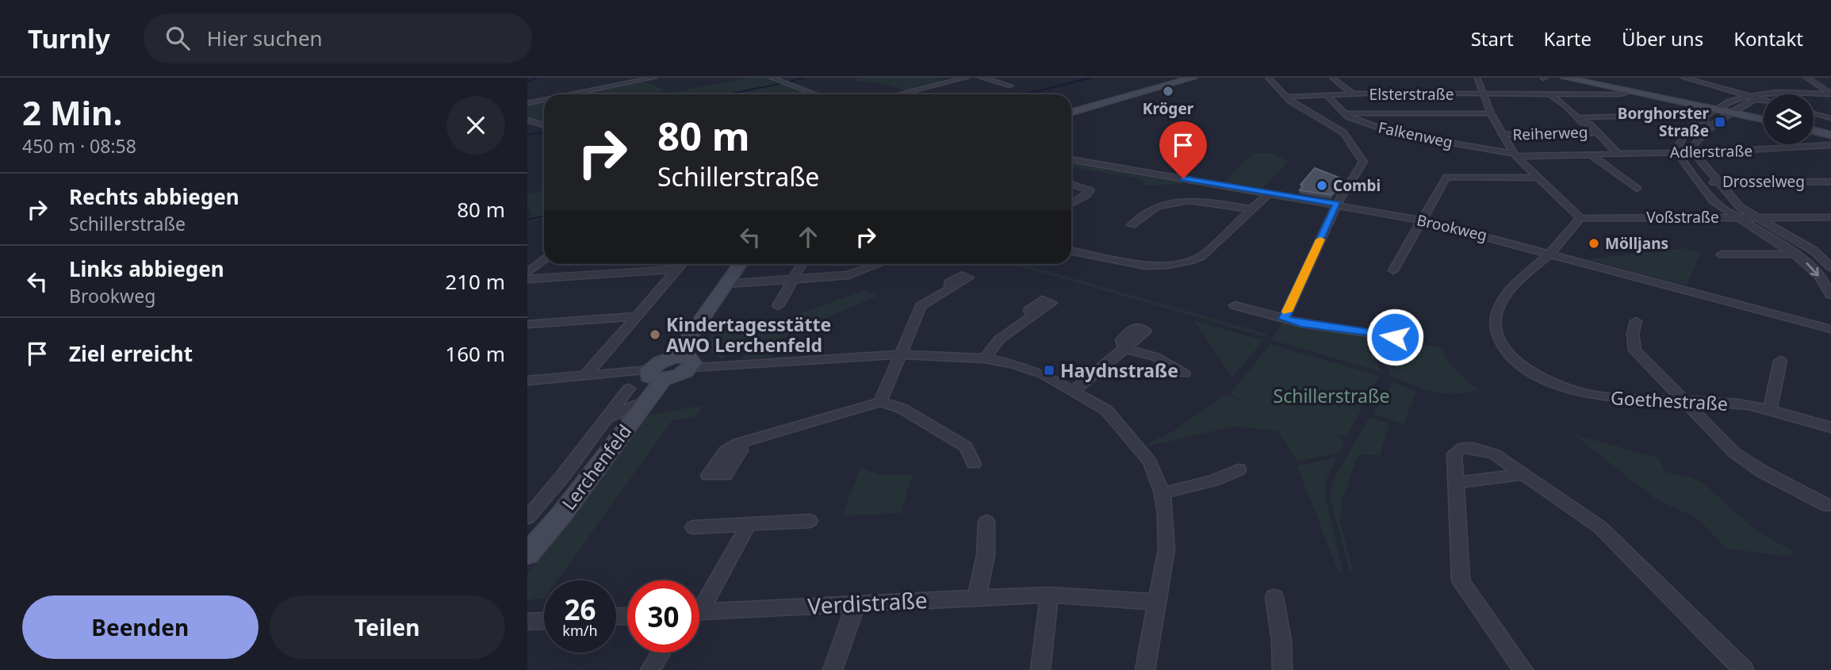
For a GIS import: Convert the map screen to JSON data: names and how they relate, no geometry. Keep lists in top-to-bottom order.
{
  "streets": {
    "street": [
      "Elsterstraße",
      "Reiherweg",
      "Falkenweg",
      "Adlerstraße",
      "Drosselweg",
      "Voßstraße",
      "Brookweg",
      "Goethestraße",
      "Lerchenfeld",
      "Verdistraße"
    ]
  },
  "crossings": [
    ["Elsterstraße", "Falkenweg"],
    ["Falkenweg", "Adlerstraße"],
    ["Brookweg", "Goethestraße"]
  ],
  "parks": ["Schillerstraße"],
  "places": {
    "other": [
      "Kröger",
      "Combi",
      "Mölljans",
      "Kindertagesstätte AWO Lerchenfeld"
    ],
    "transit": ["Borghorster Straße", "Haydnstraße"]
  },
  "page": {
    "header": "Turnly",
    "search": "Hier suchen",
    "nav": [
      "Start",
      "Karte",
      "Über uns",
      "Kontakt"
    ],
    "heading": ["2 Min.", "450 m · 08:58"],
    "turn": ["80 m", "Schillerstraße"],
    "list": [
      {
        "name": "Rechts abbiegen",
        "note": "Schillerstraße",
        "value": "80 m"
      },
      {
        "name": "Links abbiegen",
        "note": "Brookweg",
        "value": "210 m"
      },
      {
        "name": "Ziel erreicht",
        "value": "160 m"
      }
    ],
    "speed": "26 km/h",
    "limit": "30",
    "buttons": ["Beenden", "Teilen"]
  }
}
